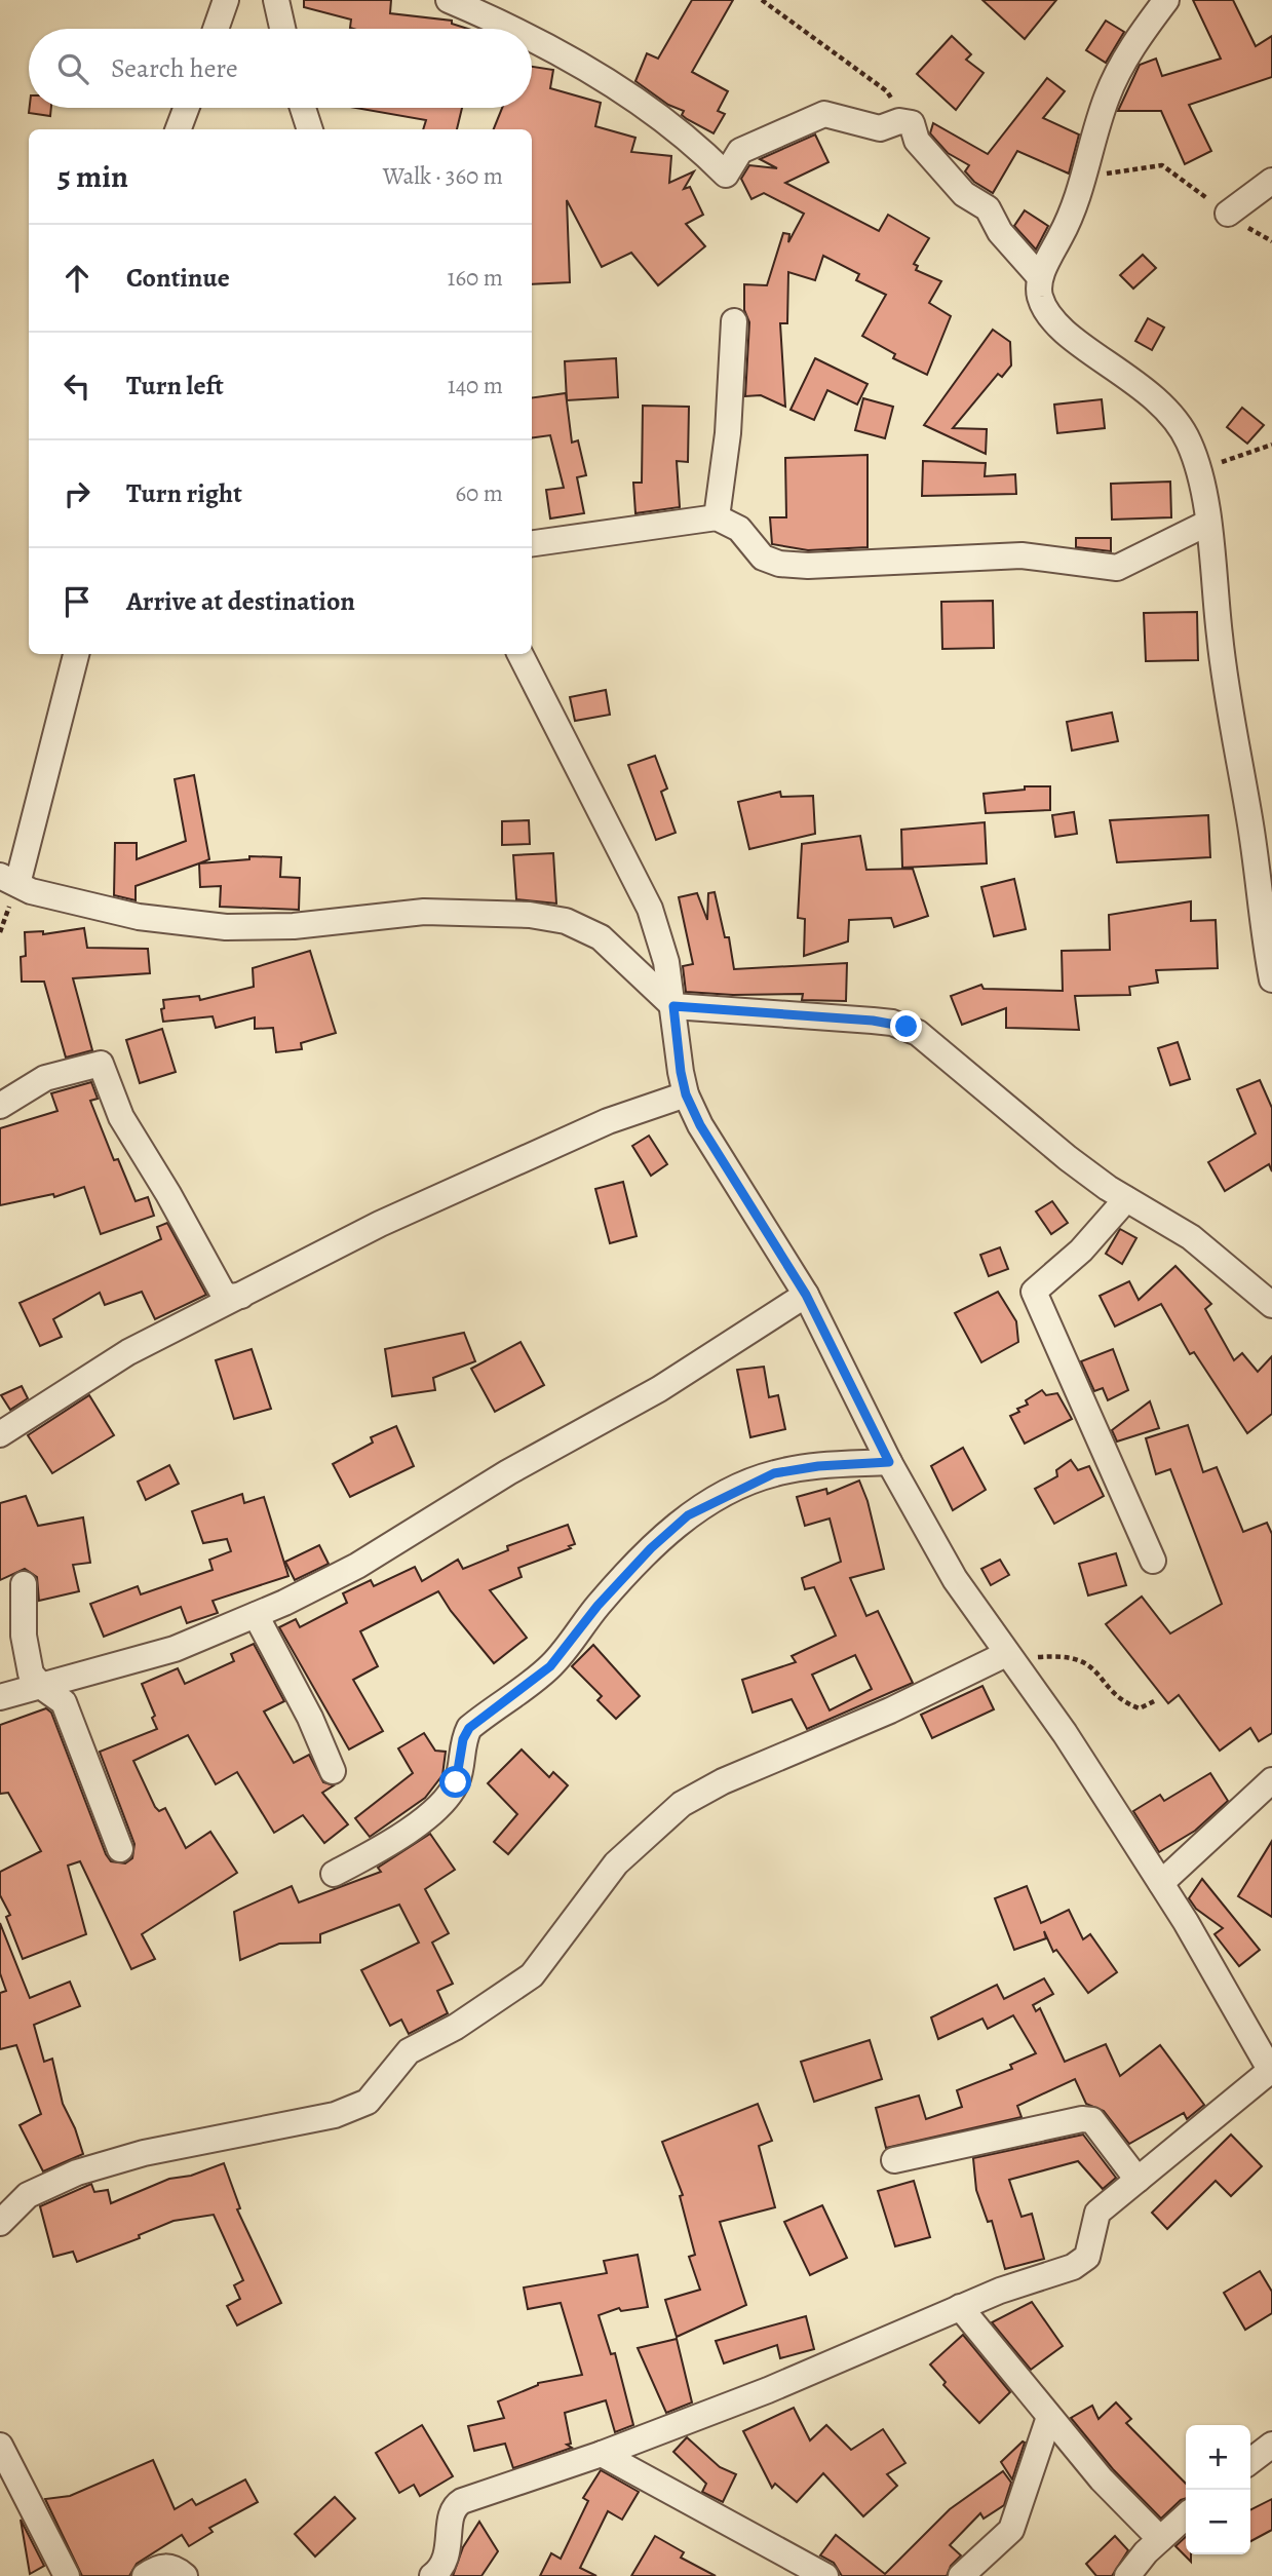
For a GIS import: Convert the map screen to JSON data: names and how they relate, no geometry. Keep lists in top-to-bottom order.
{
  "page": {
    "search": "Search here",
    "heading": ["5 min", "Walk · 360 m"],
    "list": [
      ["Continue", "160 m"],
      ["Turn left", "140 m"],
      ["Turn right", "60 m"],
      "Arrive at destination"
    ],
    "map_buttons": ["+", "−"]
  }
}
